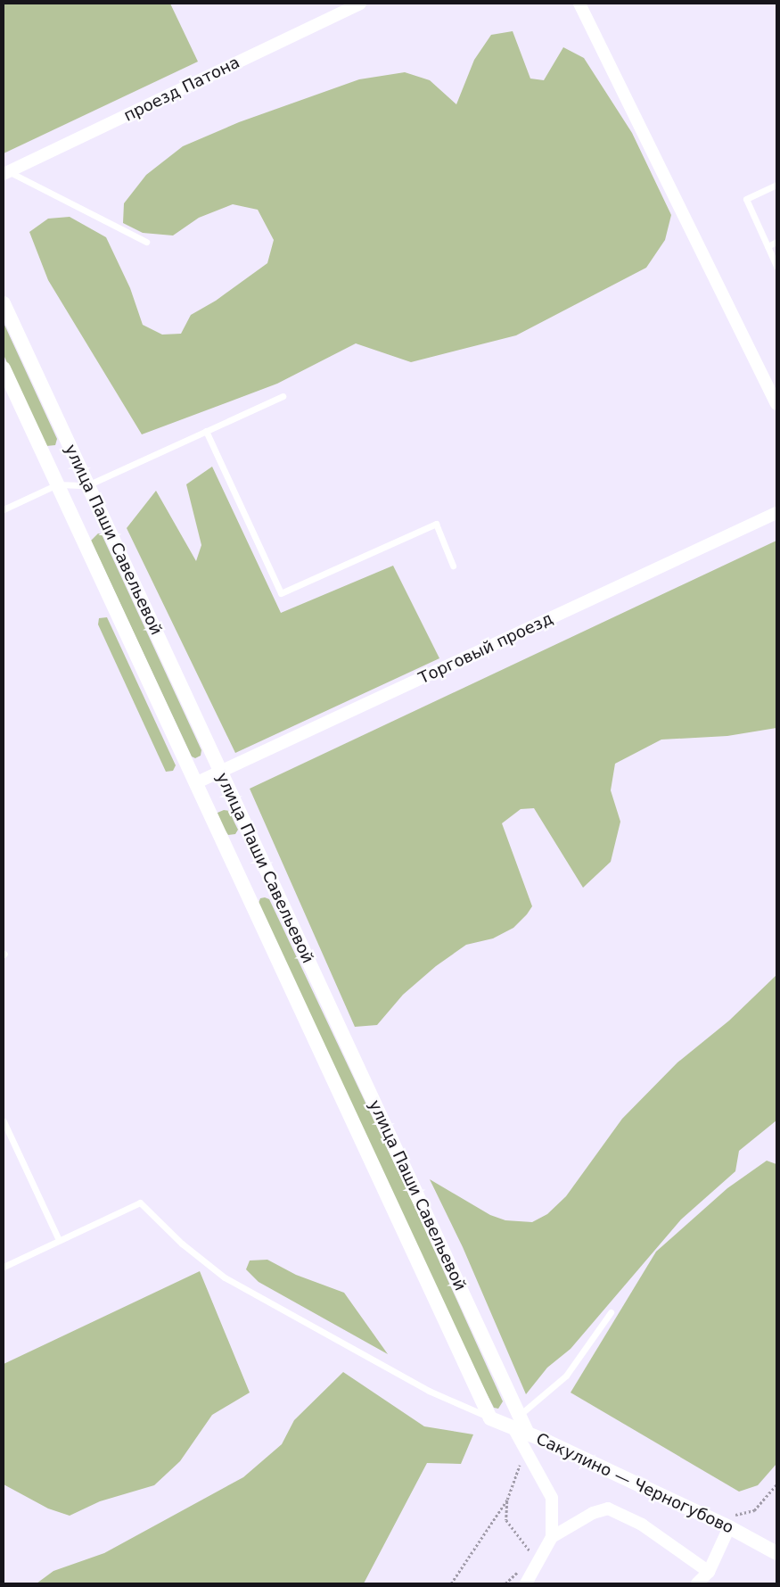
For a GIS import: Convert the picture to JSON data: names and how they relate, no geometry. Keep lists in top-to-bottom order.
{
  "streets": {
    "street": [
      "проезд Патона",
      "улица Паши Савельевой",
      "Торговый проезд",
      "Сакулино — Черногубово"
    ]
  },
  "crossings": [
    ["улица Паши Савельевой", "Торговый проезд"],
    ["улица Паши Савельевой", "Сакулино — Черногубово"]
  ]
}
